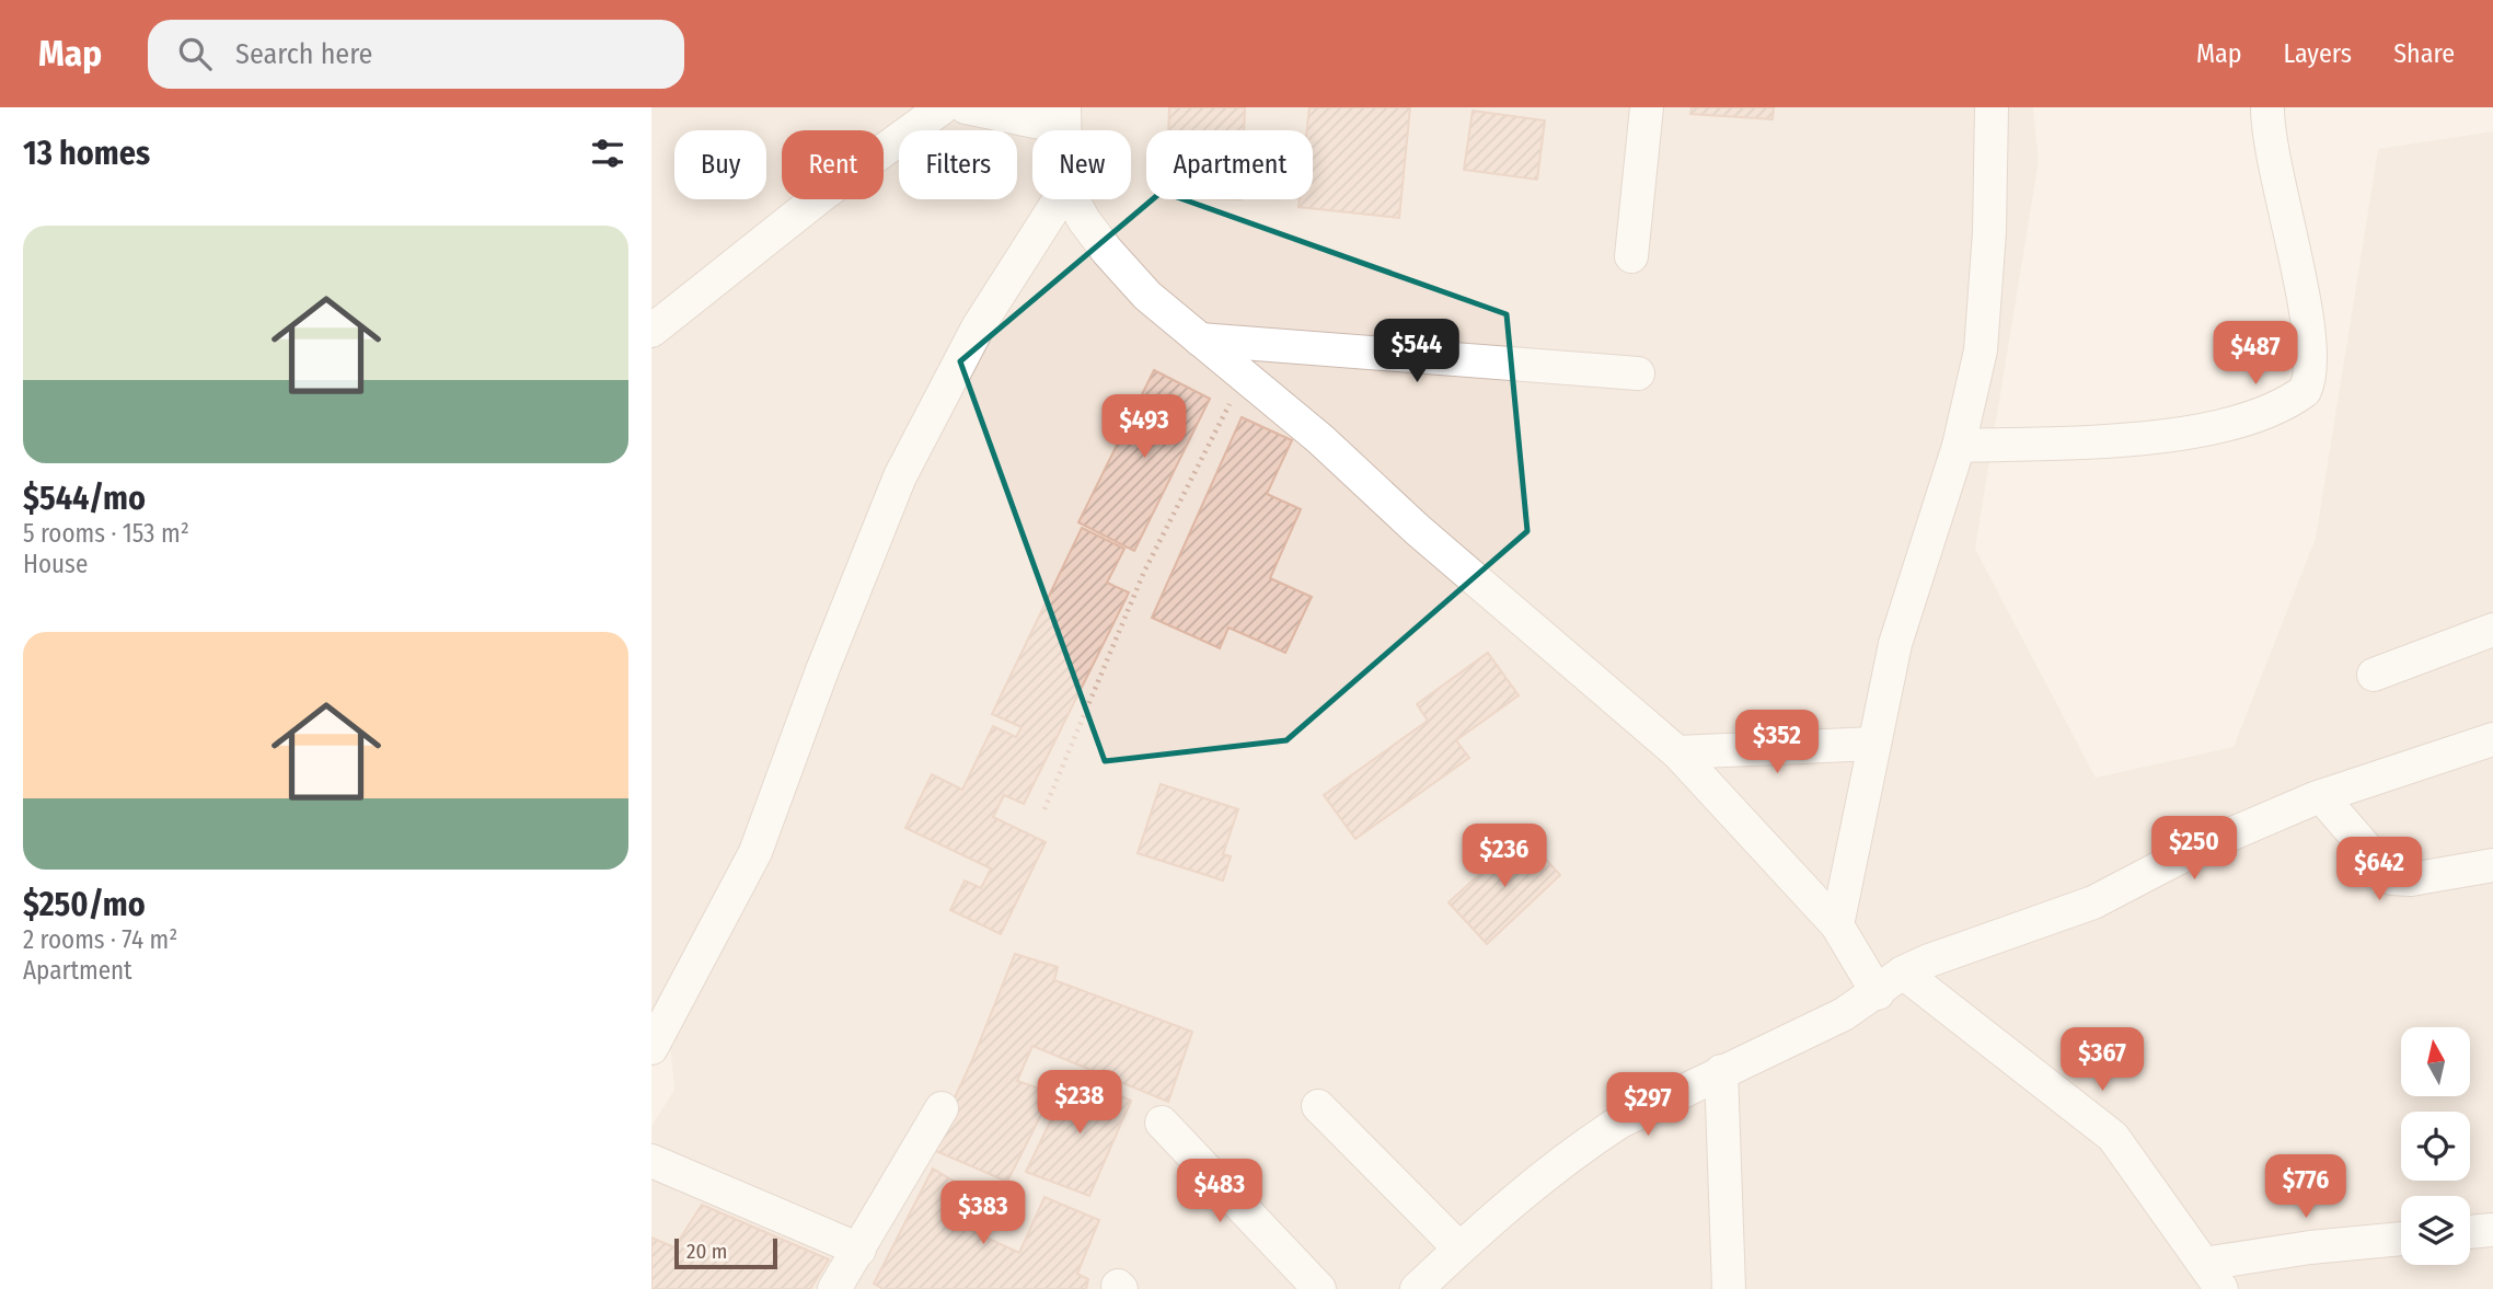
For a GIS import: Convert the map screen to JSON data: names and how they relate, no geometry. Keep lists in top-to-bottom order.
{
  "scale_bar": "20 m",
  "north": "top",
  "page": {
    "header": "Map",
    "search": "Search here",
    "nav": ["Map", "Layers", "Share"],
    "heading": "13 homes",
    "chip": [
      "Buy",
      "Rent",
      "Filters",
      "New",
      "Apartment"
    ],
    "list": [
      {
        "name": "$544/mo",
        "note": "5 rooms · 153 m² · House"
      },
      {
        "name": "$250/mo",
        "note": "2 rooms · 74 m² · Apartment"
      }
    ],
    "price": [
      "$544",
      "$487",
      "$493",
      "$352",
      "$250",
      "$236",
      "$642",
      "$367",
      "$238",
      "$297",
      "$776",
      "$483",
      "$383"
    ],
    "scale": "20 m"
  }
}
